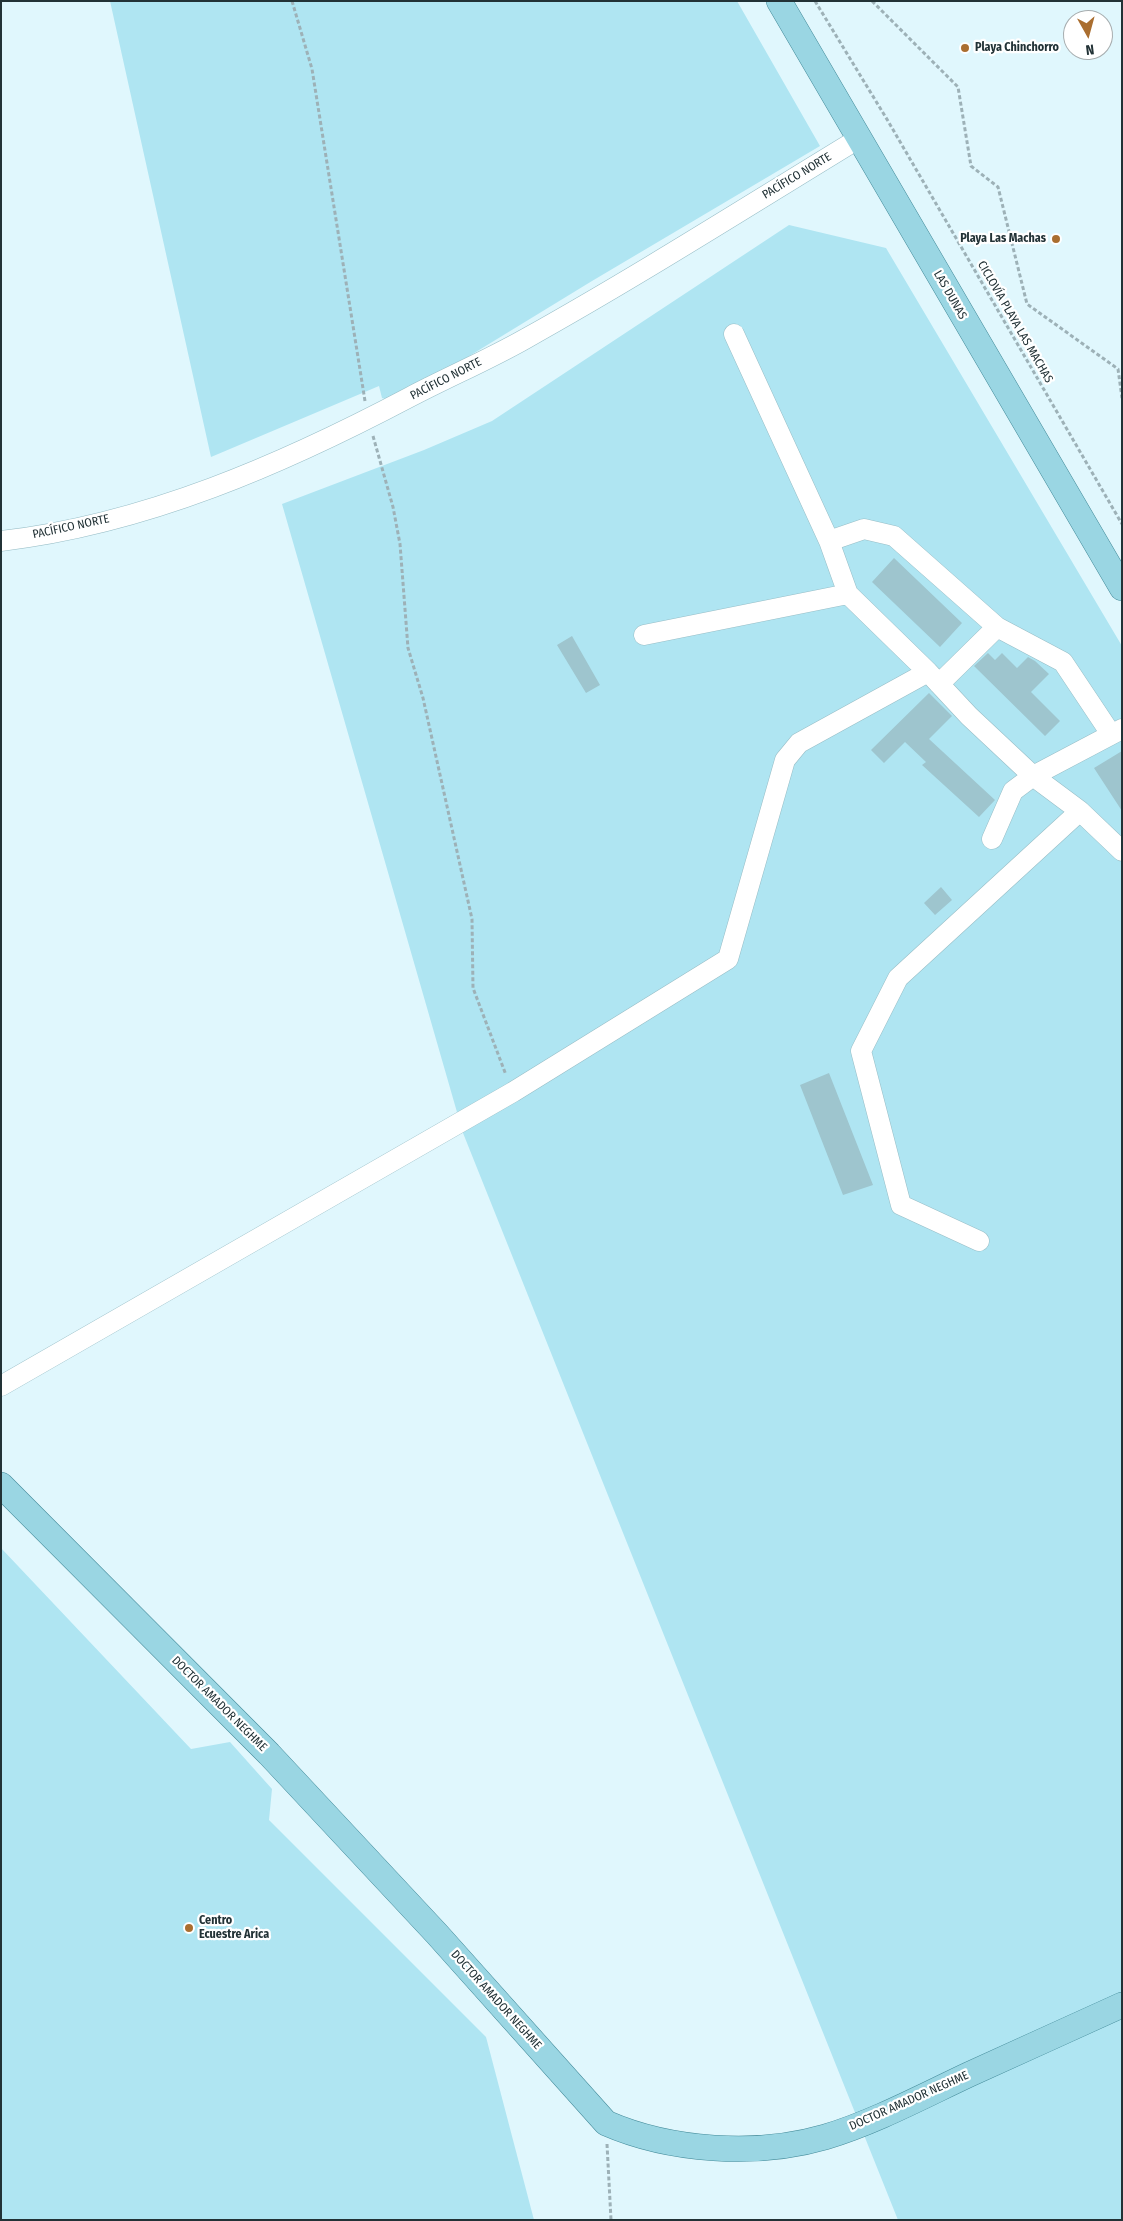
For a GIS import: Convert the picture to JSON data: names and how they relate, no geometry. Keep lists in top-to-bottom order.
{
  "streets": {
    "main road": ["LAS DUNAS", "DOCTOR AMADOR NEGHME"],
    "street": ["PACÍFICO NORTE"],
    "path": ["CICLOVÍA PLAYA LAS MACHAS"]
  },
  "crossings": [
    ["PACÍFICO NORTE", "LAS DUNAS"]
  ],
  "places": ["Playa Chinchorro", "Playa Las Machas", "Centro Ecuestre Arica"],
  "north": "bottom"
}
